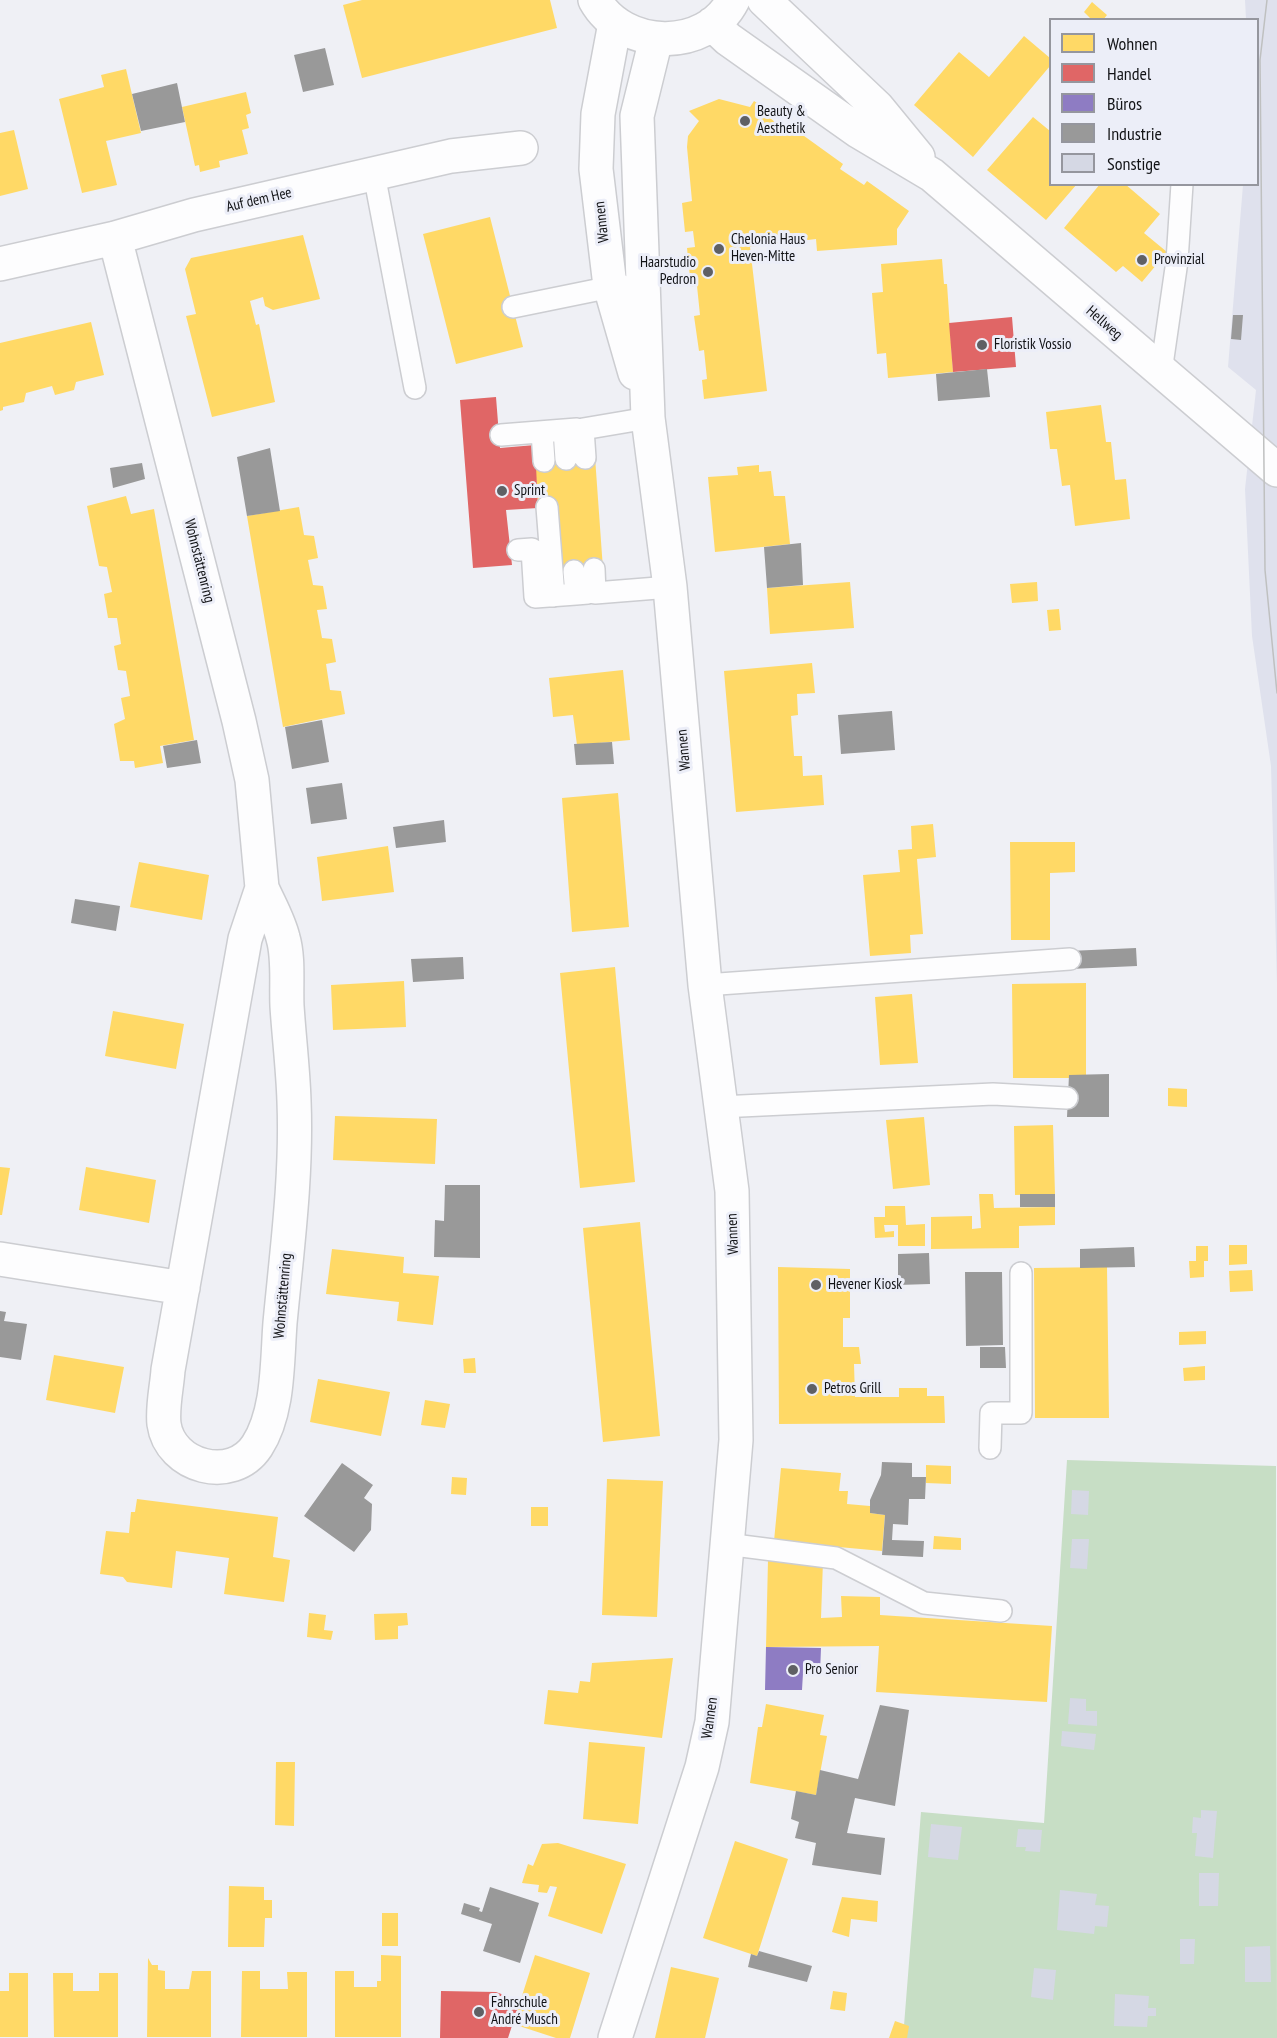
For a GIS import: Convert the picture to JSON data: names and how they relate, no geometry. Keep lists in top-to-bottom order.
{
  "streets": {
    "street": [
      "Auf dem Hee",
      "Wannen",
      "Hellweg",
      "Wohnstättenring"
    ]
  },
  "crossings": [
    ["Auf dem Hee", "Wohnstättenring"]
  ],
  "places": [
    "Beauty & Aesthetik",
    "Chelonia Haus Heven-Mitte",
    "Provinzial",
    "Haarstudio Pedron",
    "Floristik Vossio",
    "Sprint",
    "Hevener Kiosk",
    "Petros Grill",
    "Pro Senior",
    "Fahrschule André Musch"
  ],
  "legend": [
    "Wohnen",
    "Handel",
    "Büros",
    "Industrie",
    "Sonstige"
  ]
}
